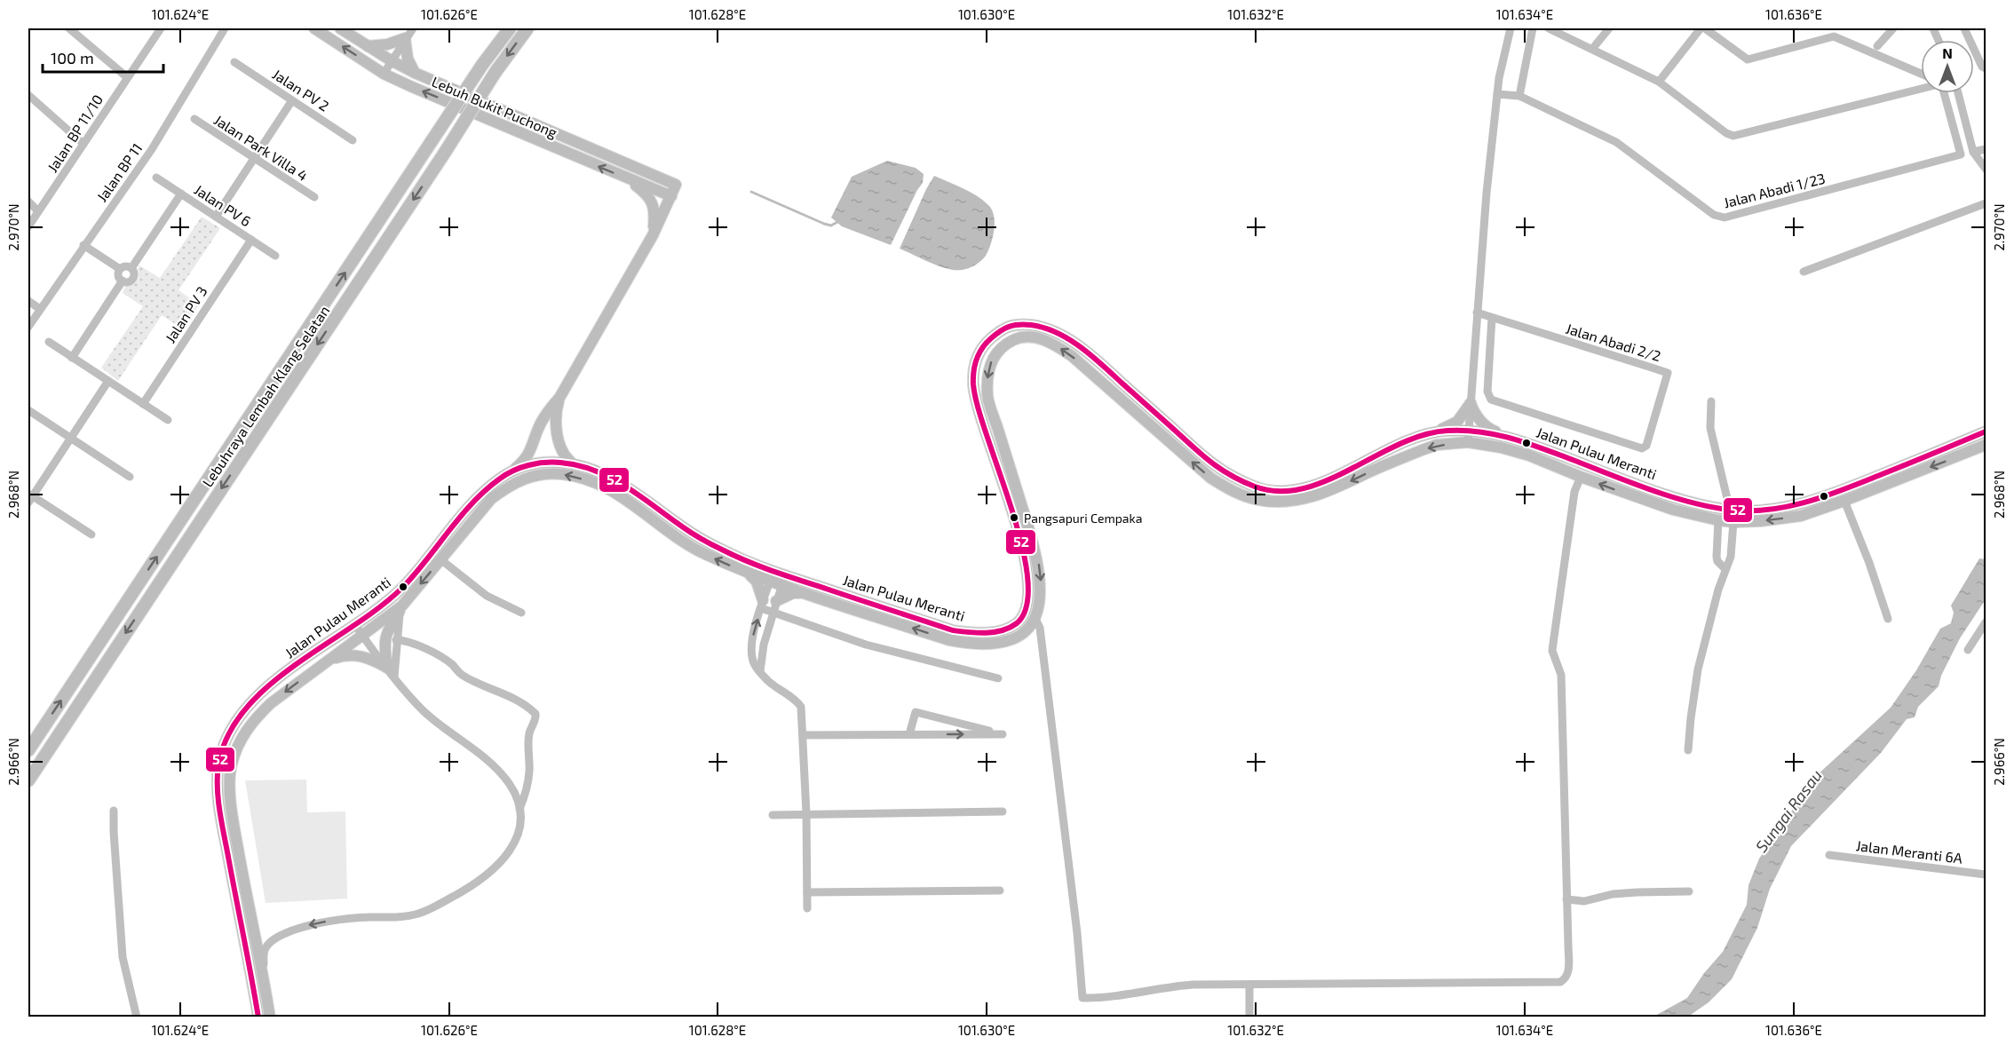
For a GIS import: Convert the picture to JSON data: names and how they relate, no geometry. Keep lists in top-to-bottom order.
{
  "streets": {
    "highway": ["Lebuhraya Lembah Klang Selatan"],
    "main road": ["Lebuh Bukit Puchong", "Jalan Pulau Meranti"],
    "street": [
      "Jalan PV 2",
      "Jalan BP 11/10",
      "Jalan Park Villa 4",
      "Jalan BP 11",
      "Jalan Abadi 1/23",
      "Jalan PV 6",
      "Jalan PV 3",
      "Jalan Abadi 2/2",
      "Jalan Meranti 6A"
    ]
  },
  "crossings": [
    ["Jalan PV 6", "Jalan PV 3"]
  ],
  "water": ["Sungai Rasau"],
  "places": ["Pangsapuri Cempaka"],
  "lines": ["transit line 52"],
  "scale_bar": "100 m",
  "north": "top",
  "coordinates": [
    "101.624°E",
    "101.626°E",
    "101.628°E",
    "101.630°E",
    "101.632°E",
    "101.634°E",
    "101.636°E",
    "2.970°N",
    "2.968°N",
    "2.966°N"
  ]
}
